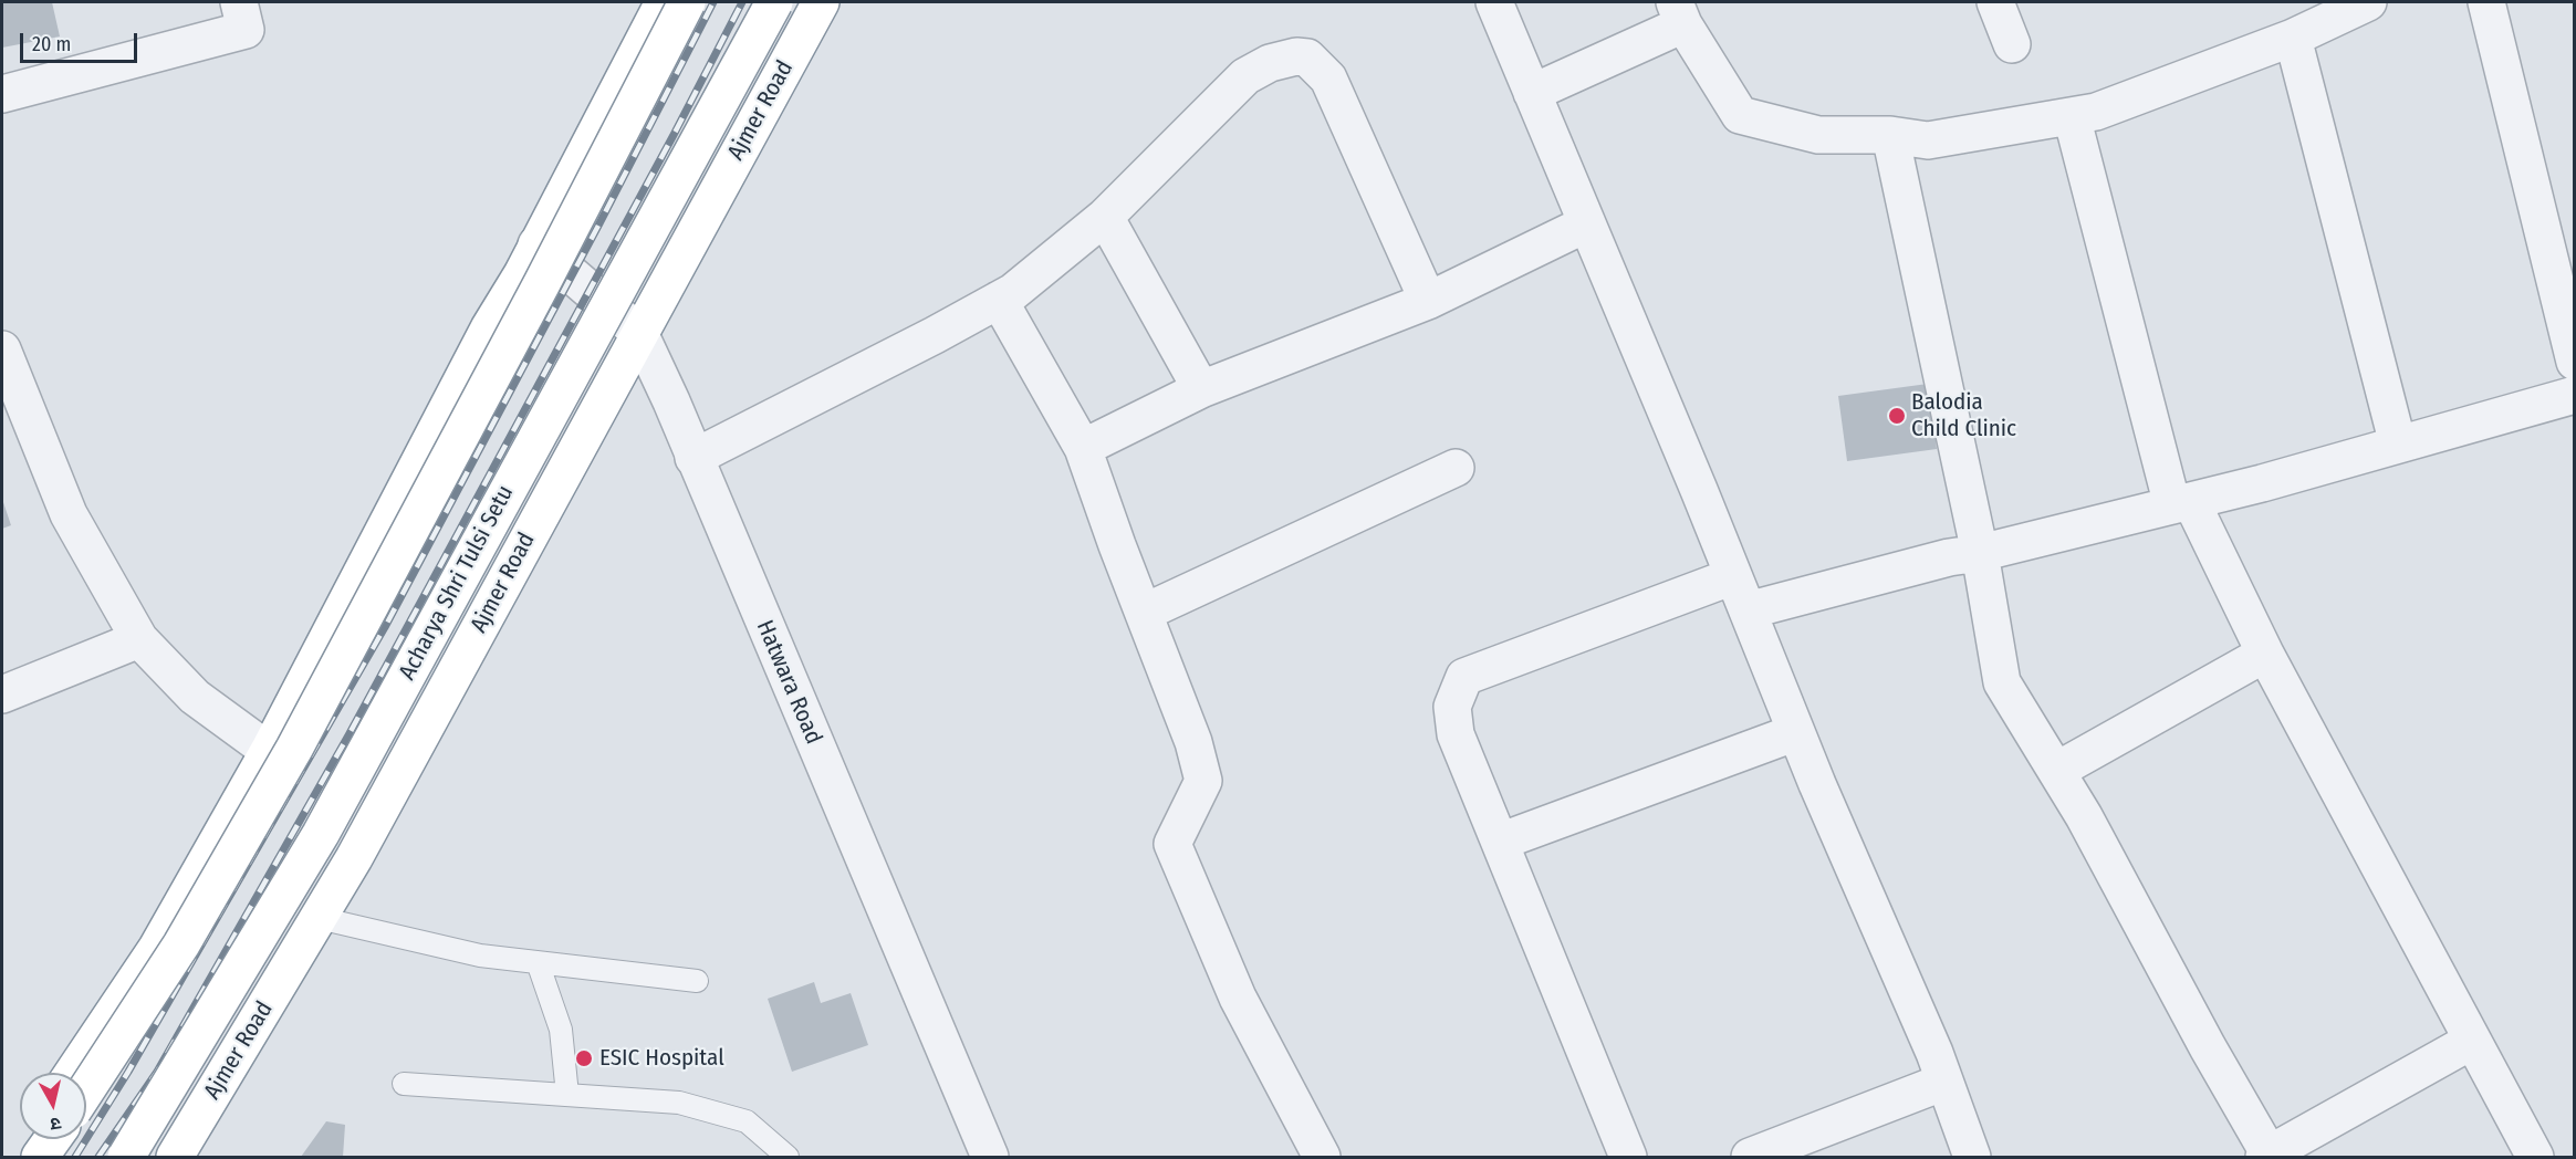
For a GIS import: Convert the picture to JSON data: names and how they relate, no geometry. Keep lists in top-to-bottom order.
{
  "streets": {
    "highway": ["Ajmer Road", "Acharya Shri Tulsi Setu"],
    "street": ["Hatwara Road"]
  },
  "crossings": [
    ["Ajmer Road", "Hatwara Road"]
  ],
  "places": ["Balodia Child Clinic", "ESIC Hospital"],
  "scale_bar": "20 m",
  "north": "bottom"
}
